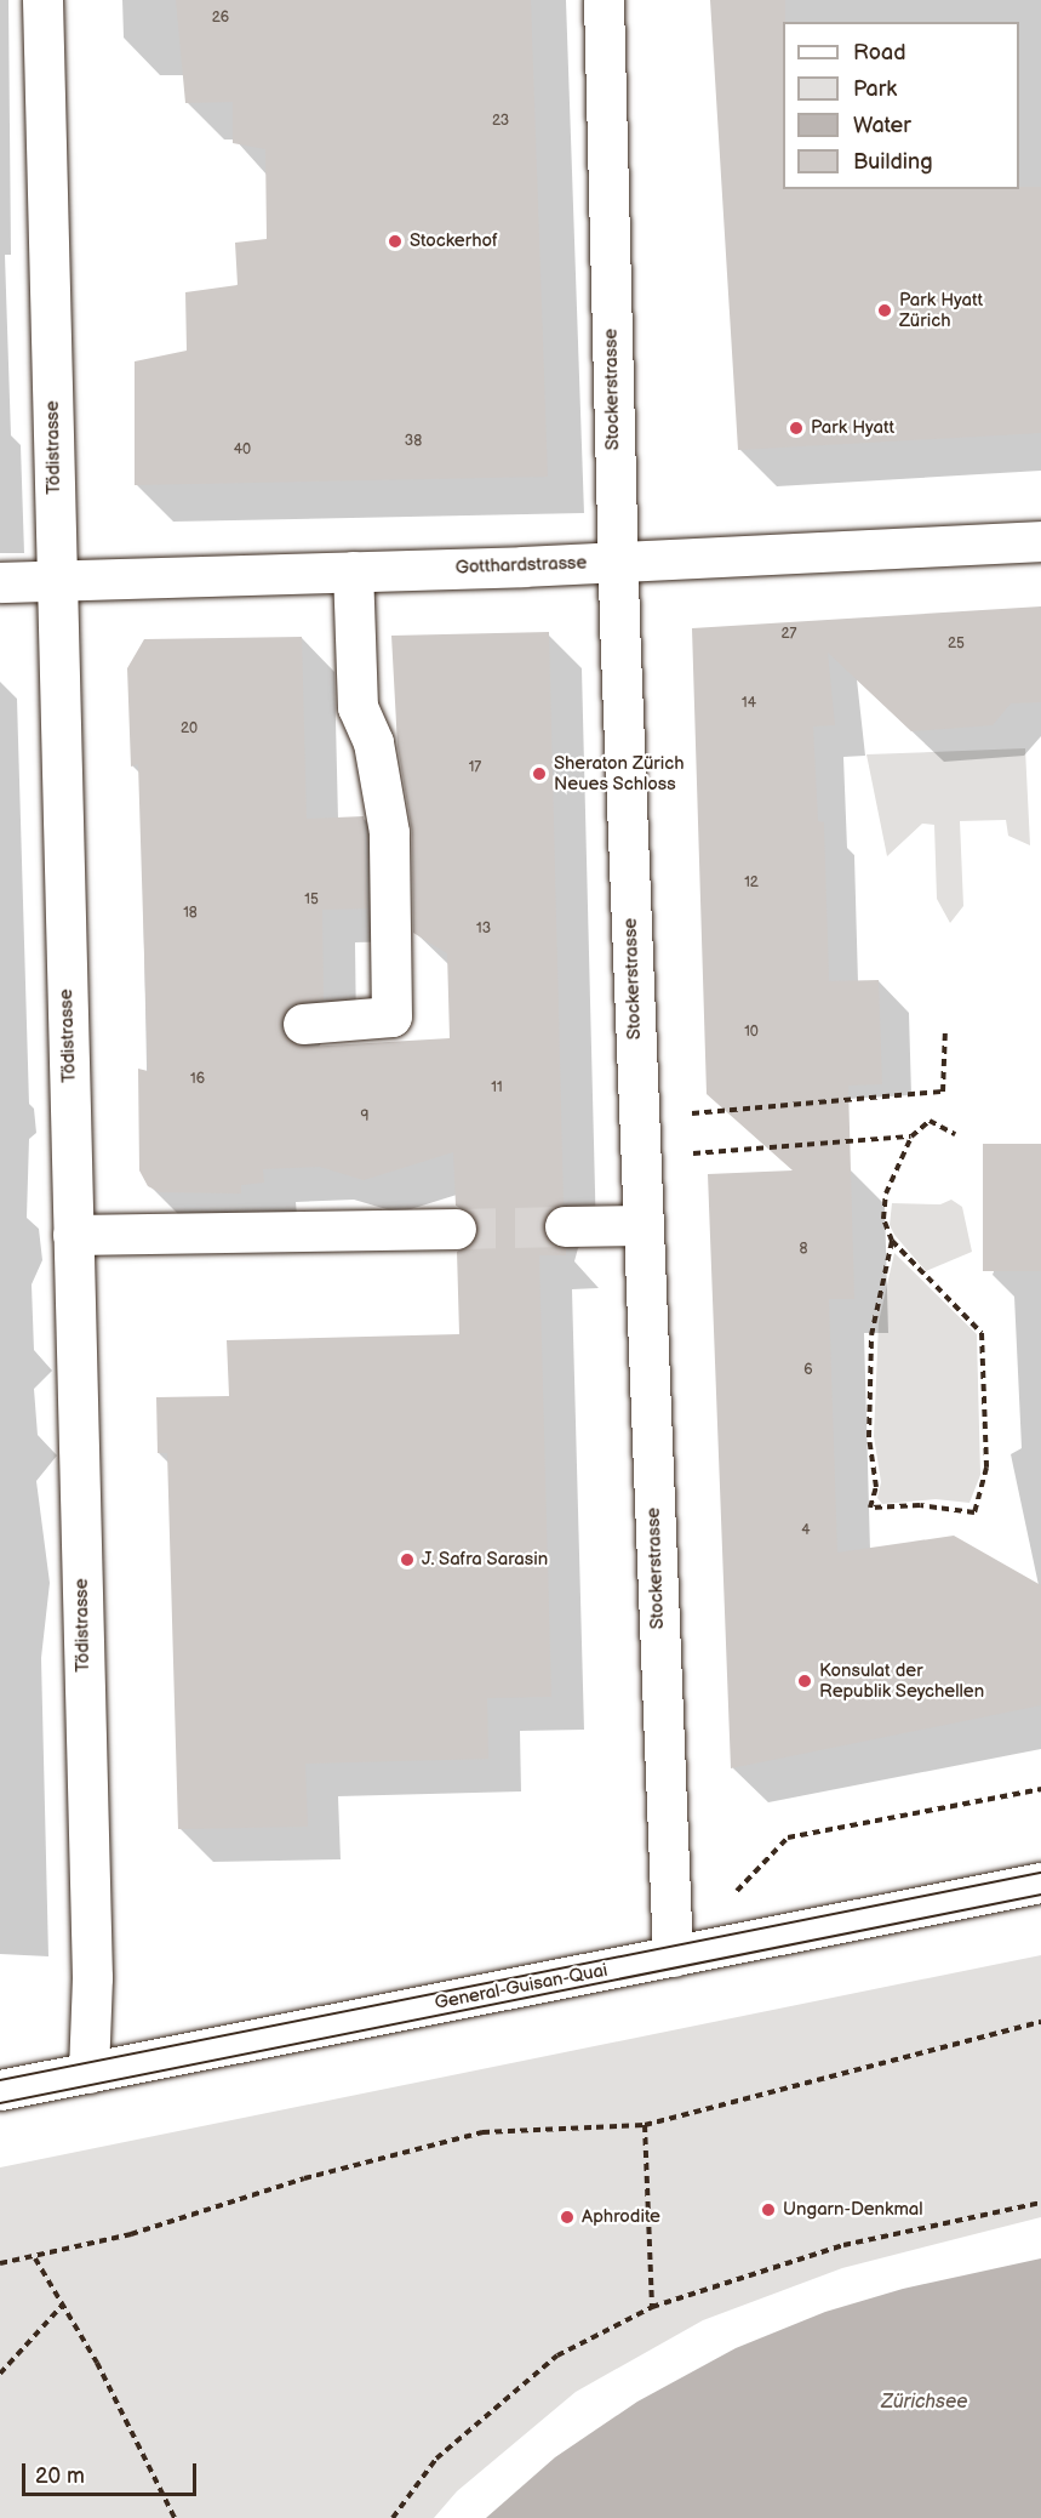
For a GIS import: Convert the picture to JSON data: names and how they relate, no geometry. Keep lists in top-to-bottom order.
{
  "streets": {
    "street": [
      "Stockerstrasse",
      "Tödistrasse",
      "Gotthardstrasse",
      "General-Guisan-Quai"
    ]
  },
  "crossings": [
    ["Stockerstrasse", "Gotthardstrasse"],
    ["Stockerstrasse", "General-Guisan-Quai"],
    ["Tödistrasse", "Gotthardstrasse"],
    ["Tödistrasse", "General-Guisan-Quai"]
  ],
  "water": ["Zürichsee"],
  "places": [
    "Stockerhof",
    "Park Hyatt Zürich",
    "Park Hyatt",
    "Sheraton Zürich Neues Schloss",
    "J. Safra Sarasin",
    "Konsulat der Republik Seychellen",
    "Ungarn-Denkmal",
    "Aphrodite"
  ],
  "house_numbers": [
    "26",
    "23",
    "38",
    "40",
    "27",
    "25",
    "14",
    "20",
    "17",
    "12",
    "15",
    "18",
    "13",
    "10",
    "16",
    "11",
    "9",
    "8",
    "6",
    "4"
  ],
  "legend": [
    "Road",
    "Park",
    "Water",
    "Building"
  ],
  "scale_bar": "20 m"
}
